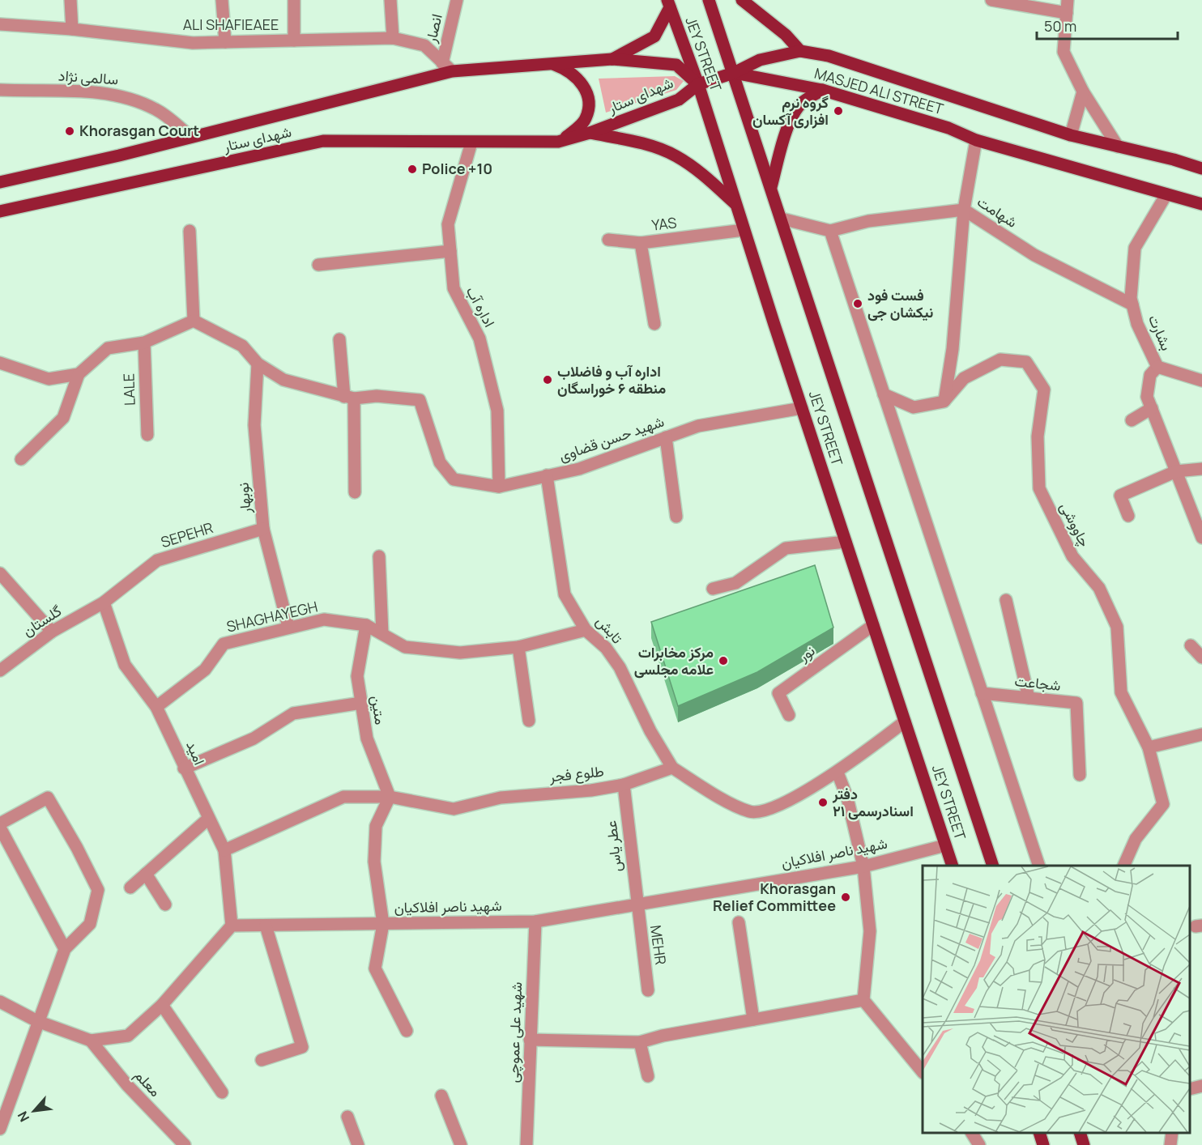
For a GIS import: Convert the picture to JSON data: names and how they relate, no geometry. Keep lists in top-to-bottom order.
{
  "streets": {
    "main road": ["JEY STREET", "MASJED ALI STREET", "شهدای ستار"],
    "street": [
      "ALI SHAFIEAEE",
      "انصار",
      "سالمی نژاد",
      "شهامت",
      "YAS",
      "اداره آب",
      "بشارت",
      "LALE",
      "شهید حسن قضاوی",
      "نوبهار",
      "چاووشی",
      "SEPEHR",
      "SHAGHAYEGH",
      "گلستان",
      "تابش",
      "نور",
      "شجاعت",
      "متین",
      "امید",
      "طلوع فجر",
      "عطر یاس",
      "شهید ناصر افلاکیان",
      "MEHR",
      "شهید علی عموچی",
      "معلم"
    ]
  },
  "crossings": [
    ["ALI SHAFIEAEE", "انصار"],
    ["ALI SHAFIEAEE", "شهدای ستار"],
    ["JEY STREET", "MASJED ALI STREET"],
    ["JEY STREET", "شهدای ستار"],
    ["JEY STREET", "YAS"],
    ["JEY STREET", "شهید حسن قضاوی"],
    ["JEY STREET", "نور"],
    ["JEY STREET", "شهید ناصر افلاکیان"],
    ["سالمی نژاد", "شهدای ستار"],
    ["MASJED ALI STREET", "بشارت"],
    ["شهدای ستار", "اداره آب"],
    ["شهامت", "بشارت"],
    ["اداره آب", "شهید حسن قضاوی"],
    ["شهید حسن قضاوی", "نوبهار"],
    ["شهید حسن قضاوی", "تابش"],
    ["نوبهار", "SEPEHR"],
    ["نوبهار", "SHAGHAYEGH"],
    ["SEPEHR", "گلستان"],
    ["SEPEHR", "امید"],
    ["SHAGHAYEGH", "تابش"],
    ["SHAGHAYEGH", "متین"],
    ["SHAGHAYEGH", "امید"],
    ["گلستان", "امید"],
    ["تابش", "طلوع فجر"],
    ["متین", "طلوع فجر"],
    ["امید", "طلوع فجر"],
    ["امید", "شهید ناصر افلاکیان"],
    ["طلوع فجر", "عطر یاس"],
    ["عطر یاس", "شهید ناصر افلاکیان"],
    ["عطر یاس", "MEHR"],
    ["شهید ناصر افلاکیان", "MEHR"],
    ["شهید ناصر افلاکیان", "شهید علی عموچی"]
  ],
  "places": [
    "گروه نرم افزاری آکسان",
    "Khorasgan Court",
    "Police +10",
    "فست فود نیکشان جی",
    "اداره آب و فاضلاب منطقه ۶ خوراسگان",
    "مرکز مخابرات علامه مجلسی",
    "دفتر اسنادرسمی ۲۱",
    "Khorasgan Relief Committee"
  ],
  "scale_bar": "50 m",
  "north": "bottom left"
}
